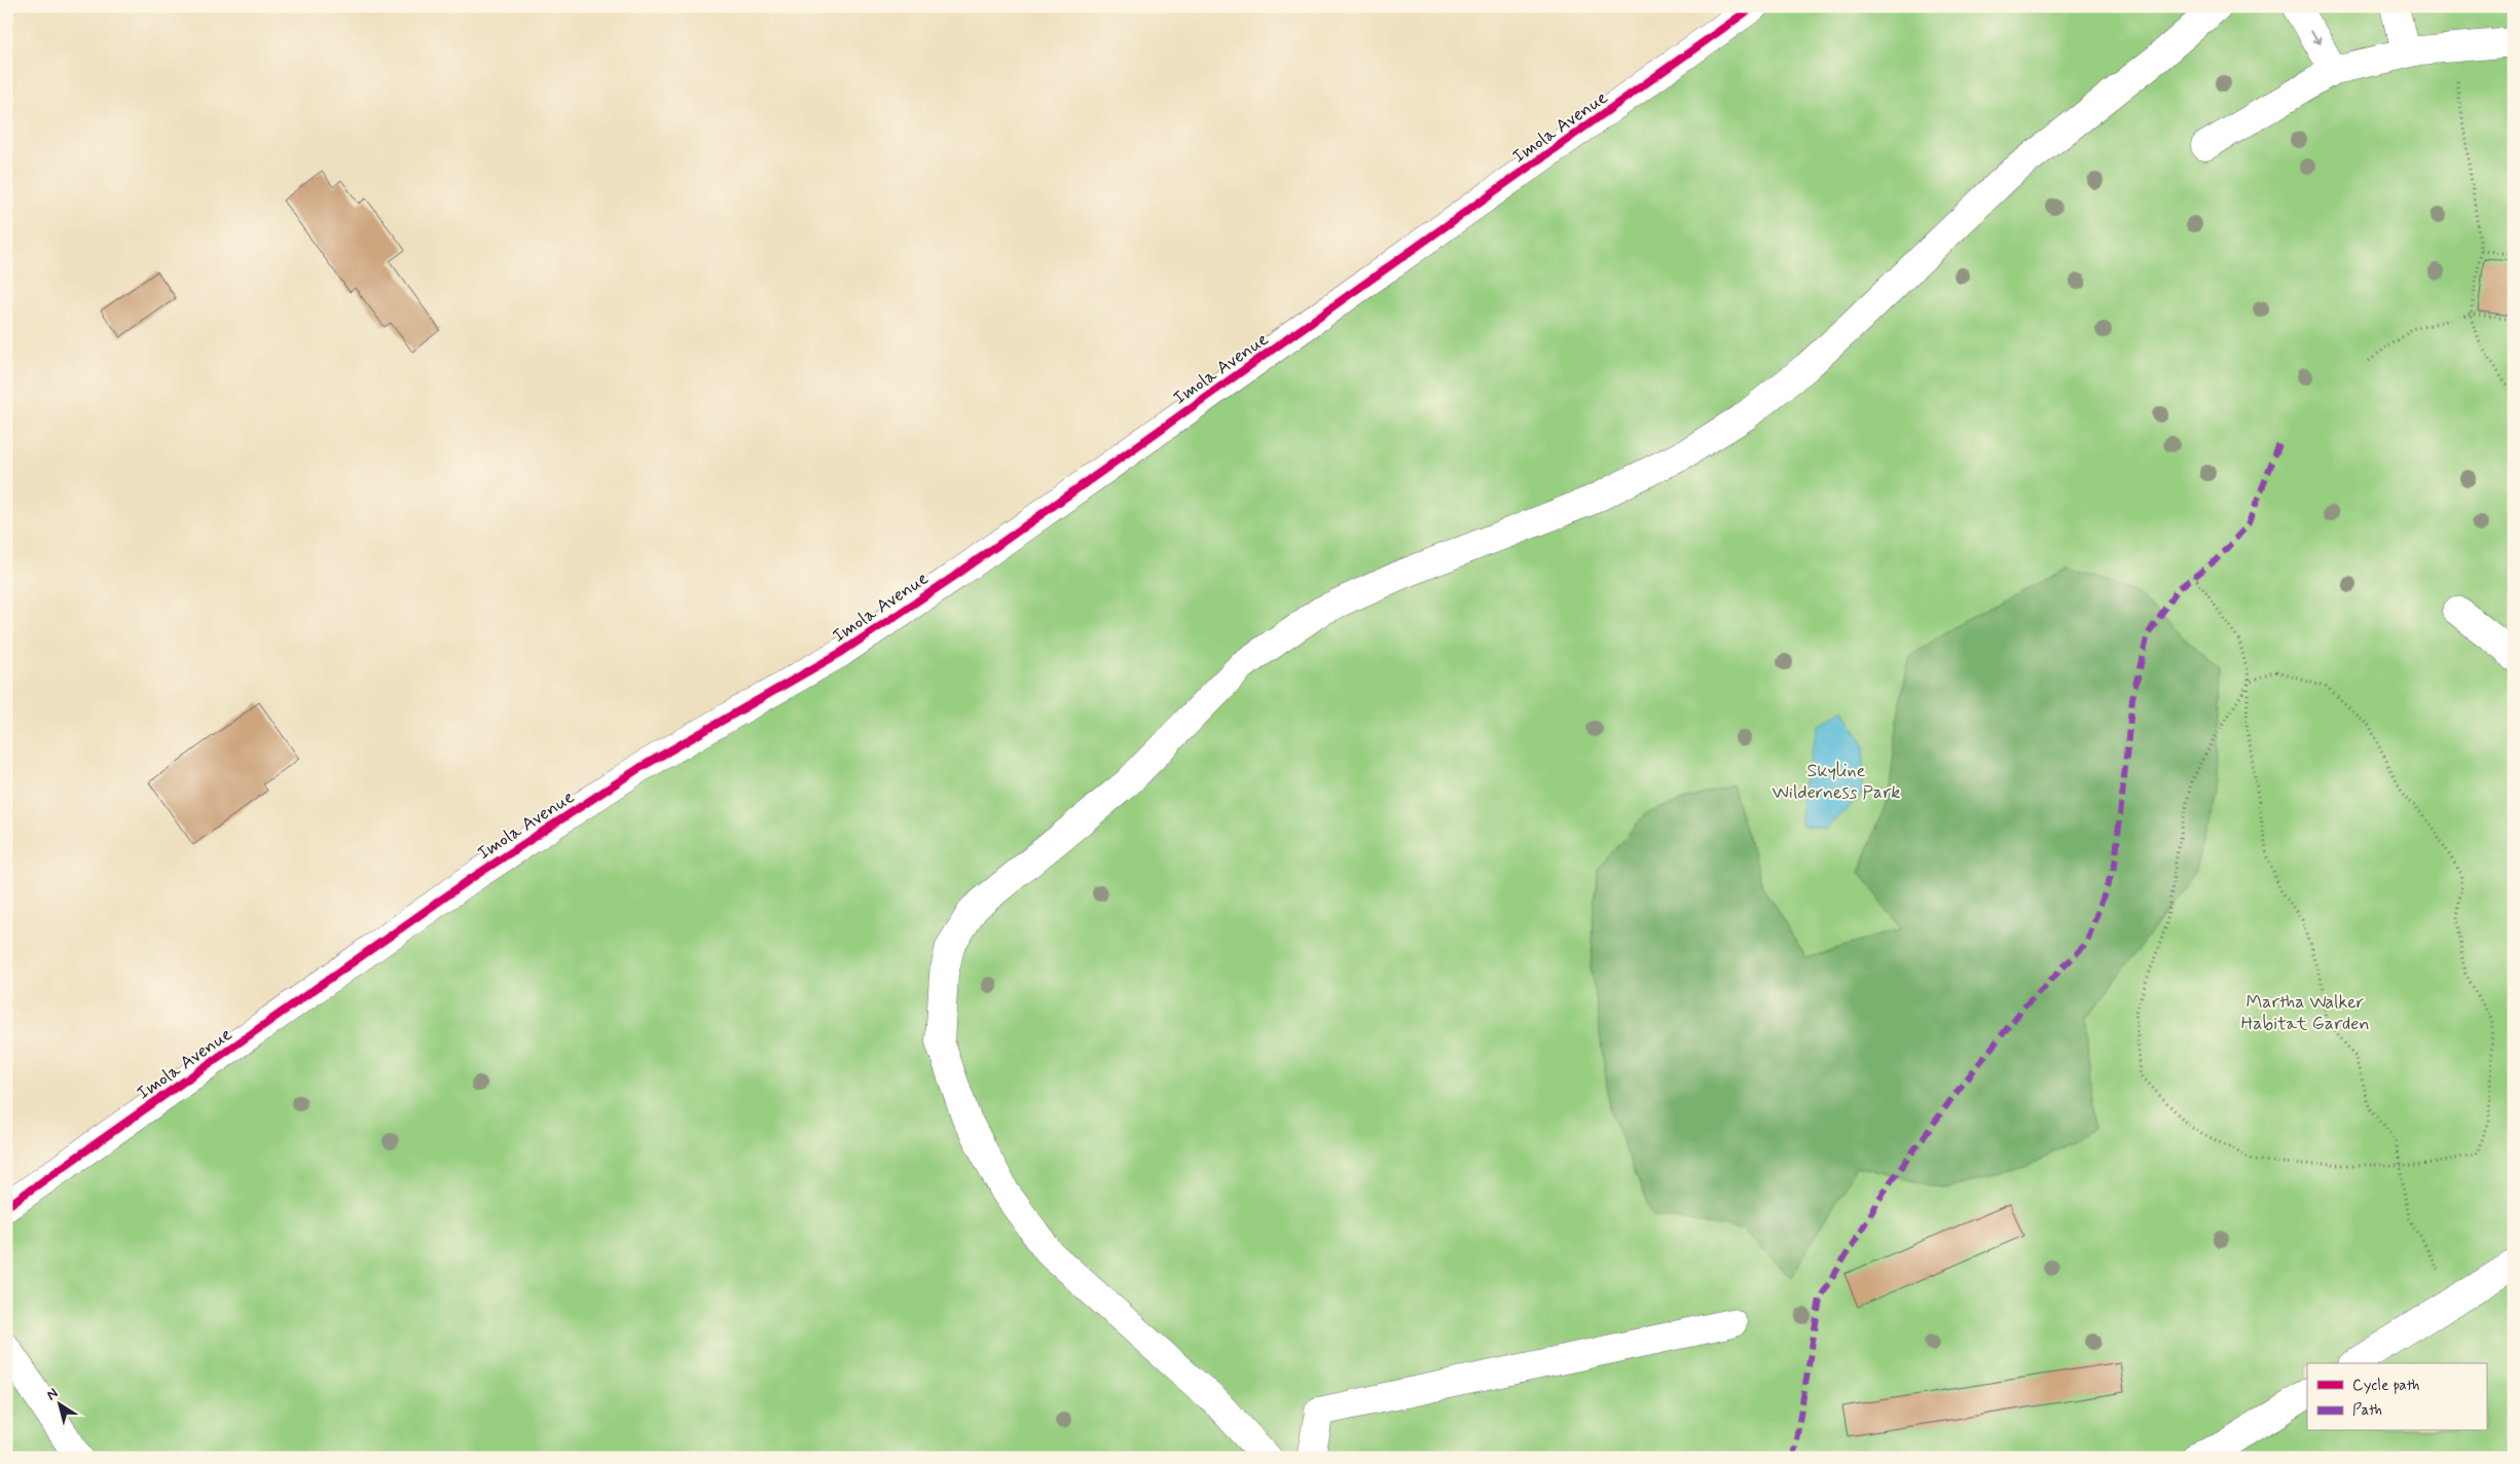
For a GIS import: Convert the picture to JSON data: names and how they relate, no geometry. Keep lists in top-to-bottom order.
{
  "streets": {
    "street": ["Imola Avenue"]
  },
  "parks": ["Skyline Wilderness Park", "Martha Walker Habitat Garden"],
  "legend": ["Cycle path", "Path"],
  "north": "top left"
}
